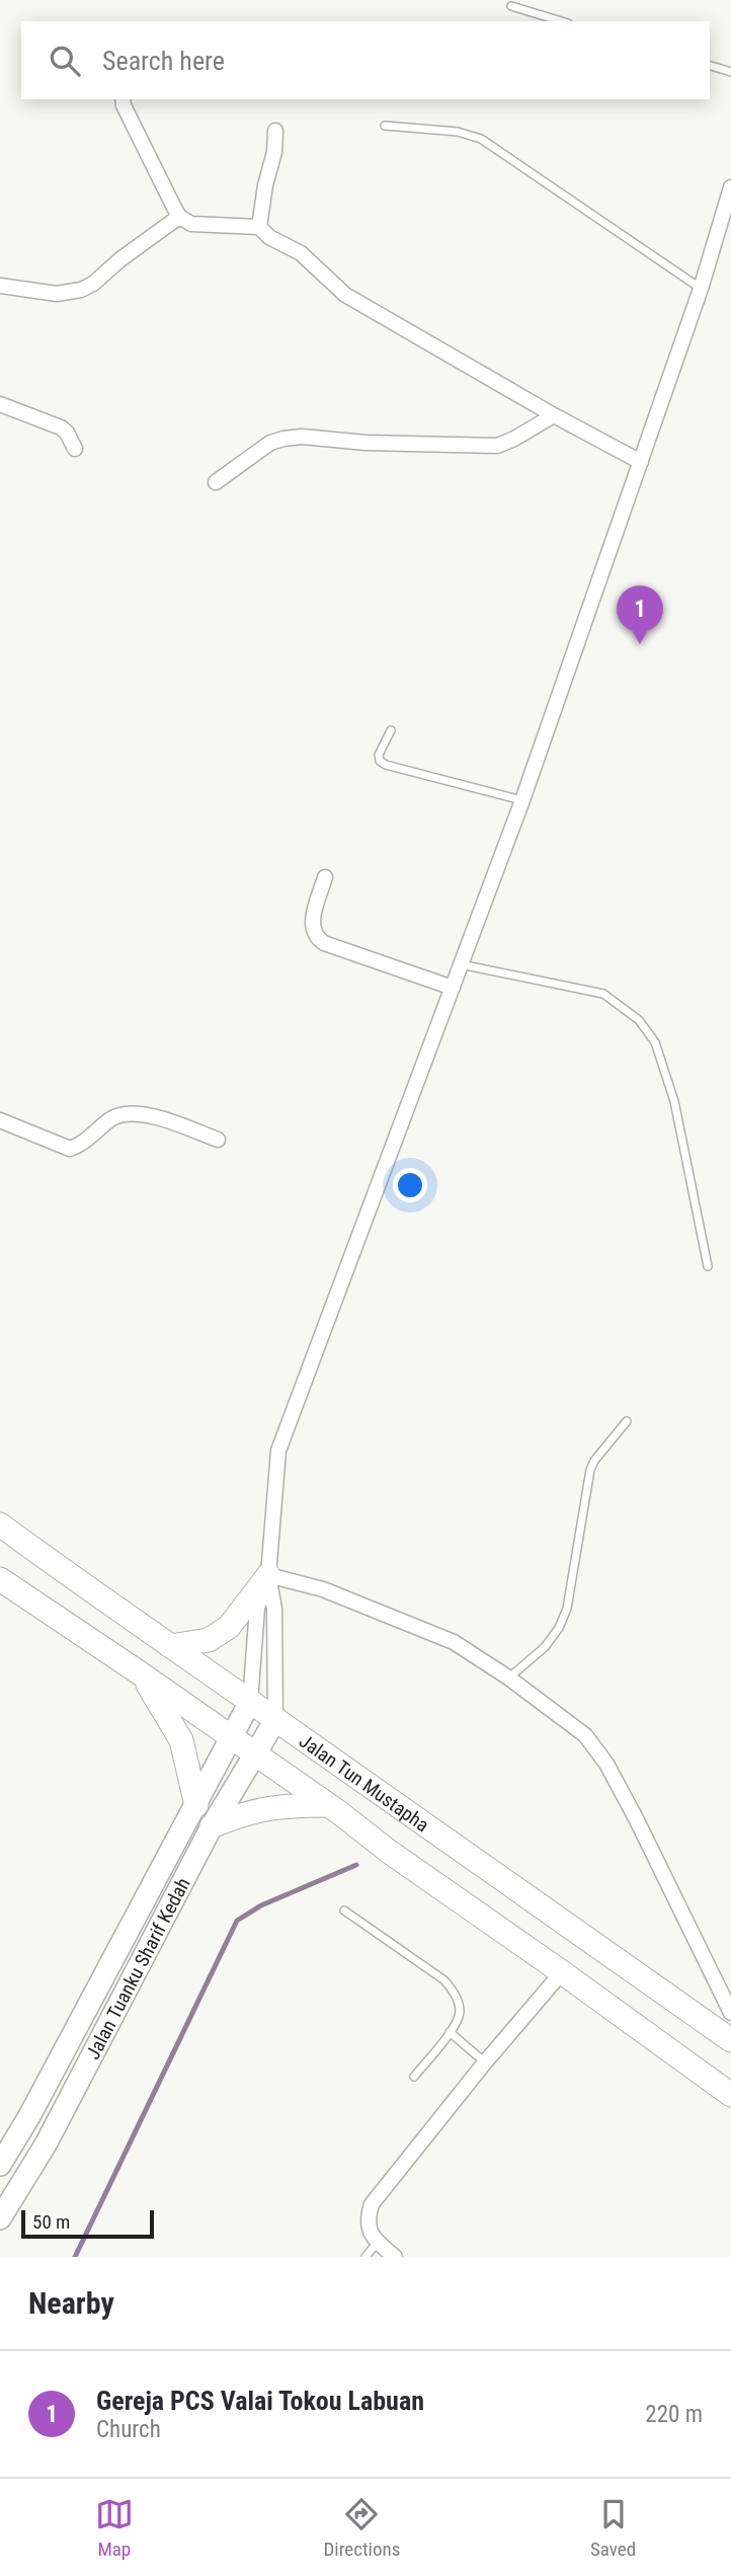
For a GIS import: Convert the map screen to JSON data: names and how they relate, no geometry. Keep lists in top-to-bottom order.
{
  "streets": {
    "main road": ["Jalan Tun Mustapha", "Jalan Tuanku Sharif Kedah"]
  },
  "crossings": [
    ["Jalan Tun Mustapha", "Jalan Tuanku Sharif Kedah"]
  ],
  "scale_bar": "50 m",
  "page": {
    "search": "Search here",
    "pins": "1",
    "scale": "50 m",
    "heading": "Nearby",
    "list": [
      {
        "mark": "1",
        "name": "Gereja PCS Valai Tokou Labuan",
        "note": "Church",
        "value": "220 m"
      }
    ],
    "nav": ["Map", "Directions", "Saved"]
  }
}
